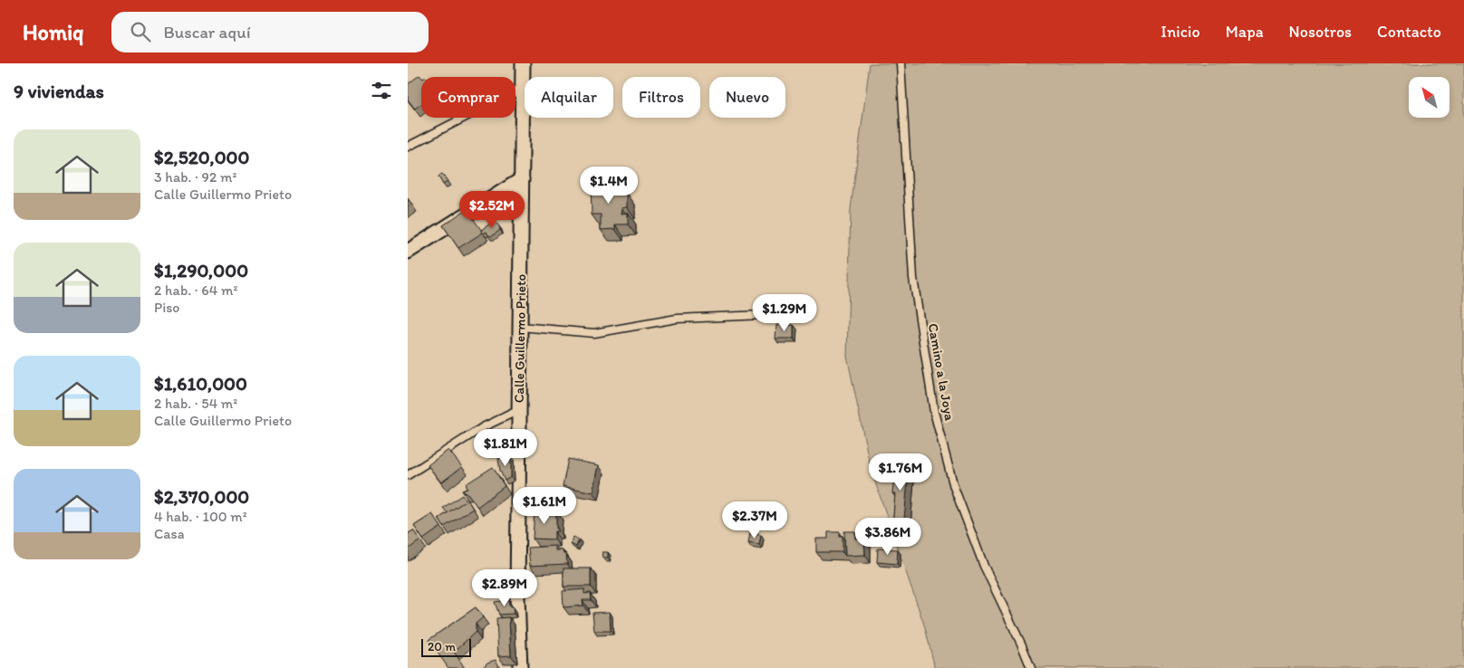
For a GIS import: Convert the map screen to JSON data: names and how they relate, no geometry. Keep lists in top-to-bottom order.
{
  "streets": {
    "street": ["Calle Guillermo Prieto"],
    "lane": ["Camino a la Joya"]
  },
  "scale_bar": "20 m",
  "north": "top left",
  "page": {
    "header": "Homiq",
    "search": "Buscar aquí",
    "nav": [
      "Inicio",
      "Mapa",
      "Nosotros",
      "Contacto"
    ],
    "heading": "9 viviendas",
    "chip": [
      "Comprar",
      "Alquilar",
      "Filtros",
      "Nuevo"
    ],
    "list": [
      {
        "name": "$2,520,000",
        "note": "3 hab. · 92 m² · Calle Guillermo Prieto"
      },
      {
        "name": "$1,290,000",
        "note": "2 hab. · 64 m² · Piso"
      },
      {
        "name": "$1,610,000",
        "note": "2 hab. · 54 m² · Calle Guillermo Prieto"
      },
      {
        "name": "$2,370,000",
        "note": "4 hab. · 100 m² · Casa"
      }
    ],
    "price": [
      "$1.4M",
      "$2.52M",
      "$1.29M",
      "$1.81M",
      "$1.76M",
      "$1.61M",
      "$2.37M",
      "$3.86M",
      "$2.89M"
    ],
    "scale": "20 m"
  }
}
